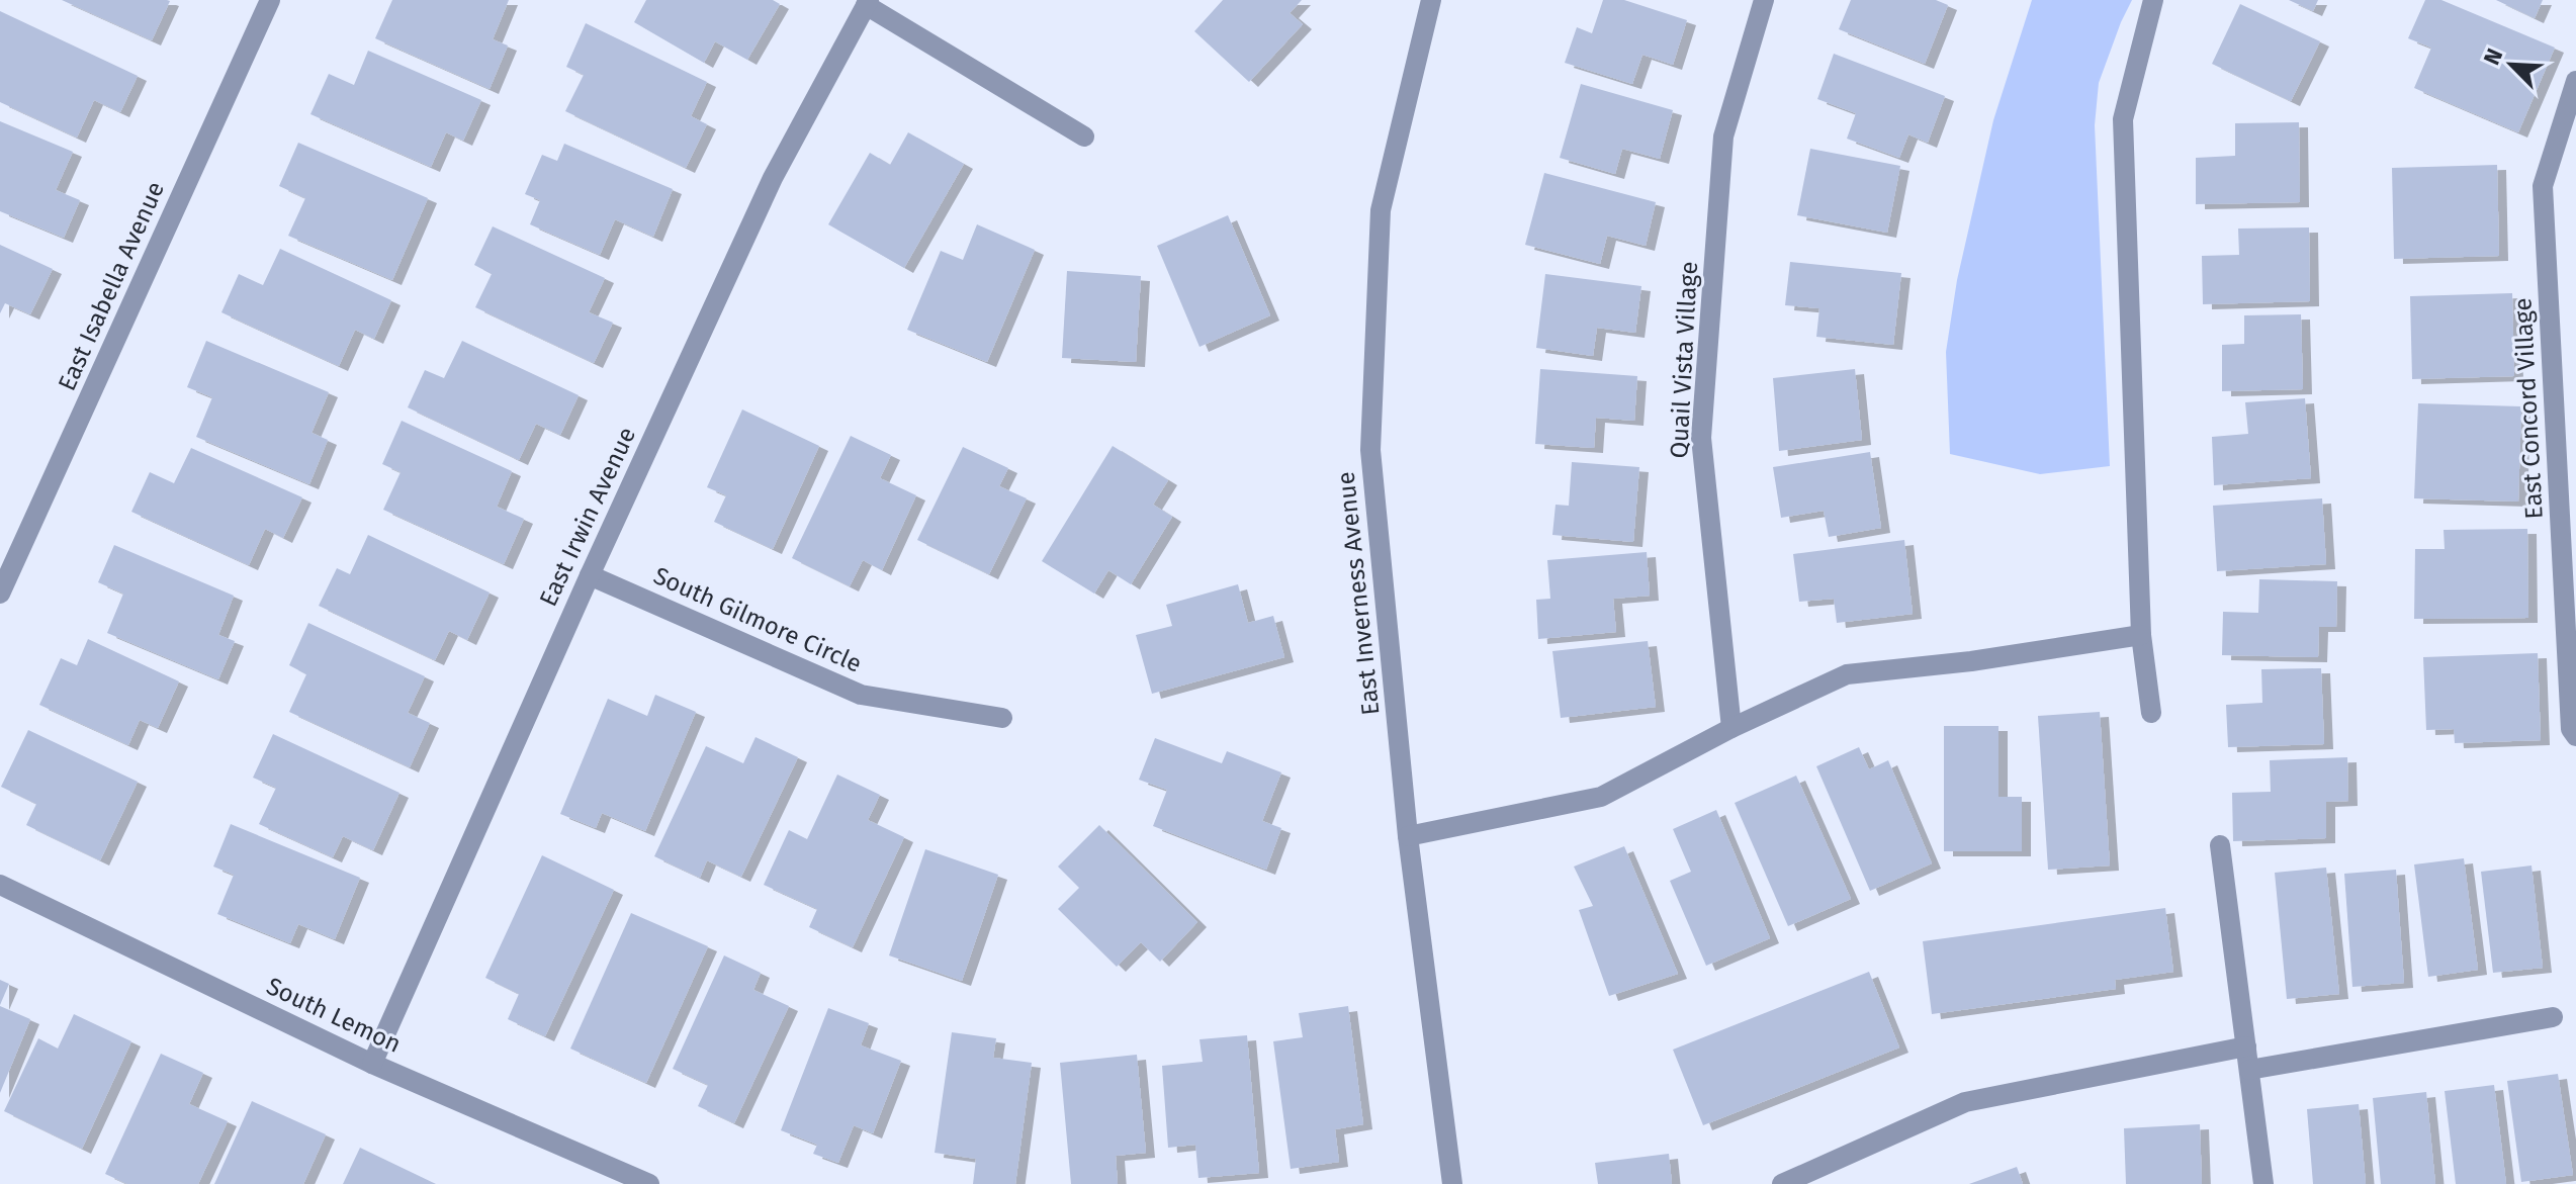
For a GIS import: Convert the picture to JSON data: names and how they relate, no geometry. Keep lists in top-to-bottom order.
{
  "streets": {
    "street": [
      "East Isabella Avenue",
      "Quail Vista Village",
      "East Concord Village",
      "East Irwin Avenue",
      "East Inverness Avenue",
      "South Gilmore Circle",
      "South Lemon"
    ]
  },
  "crossings": [
    ["East Irwin Avenue", "South Gilmore Circle"],
    ["East Irwin Avenue", "South Lemon"]
  ],
  "north": "top left"
}
